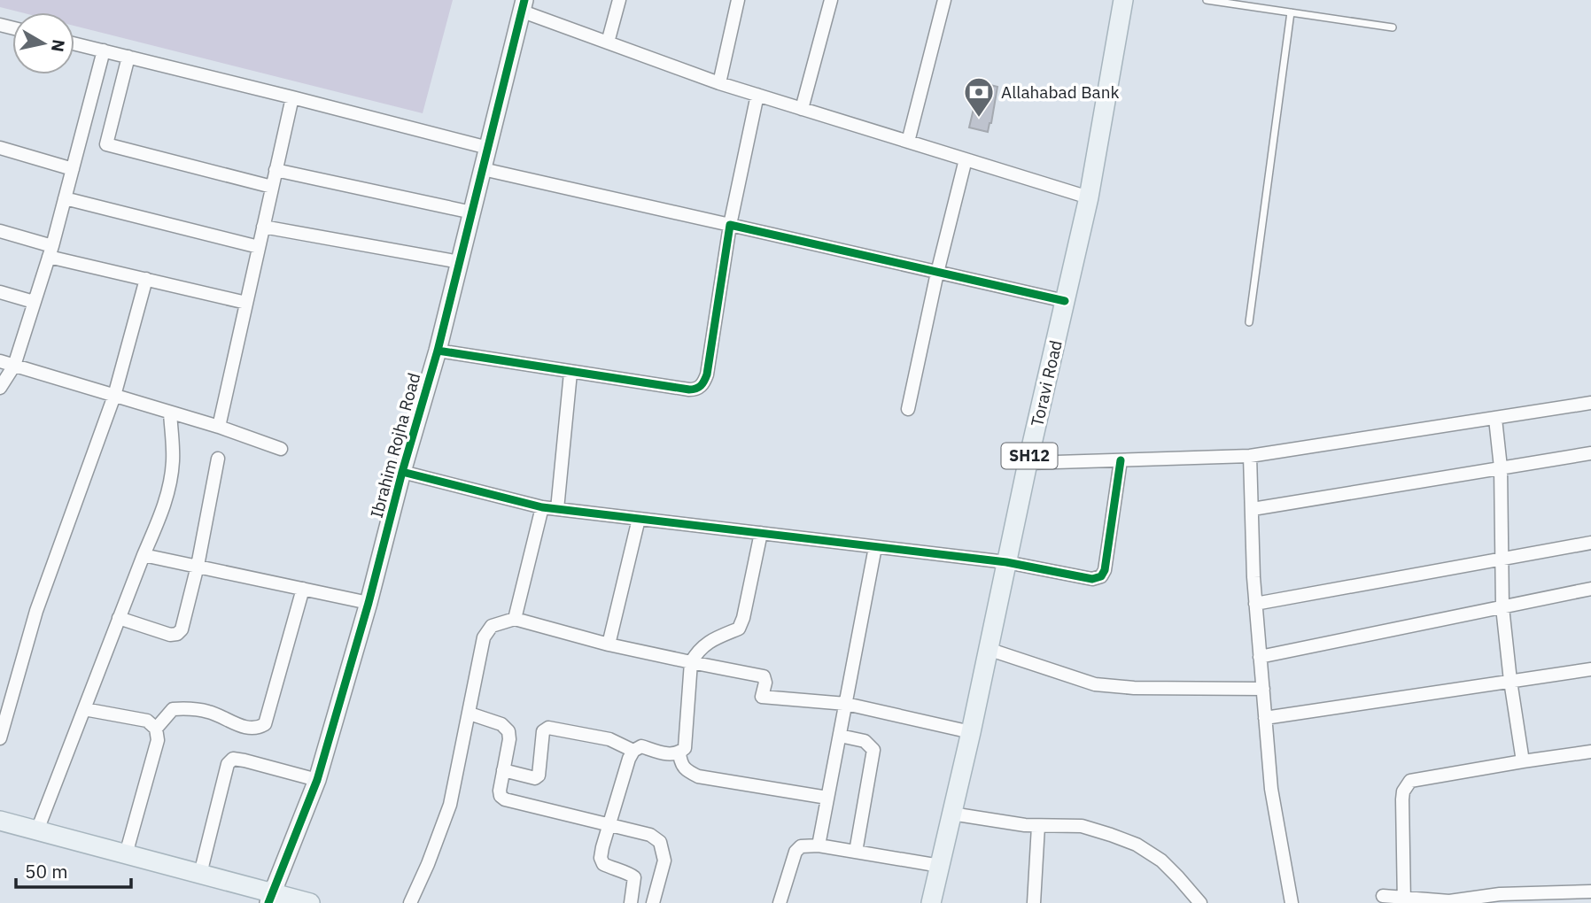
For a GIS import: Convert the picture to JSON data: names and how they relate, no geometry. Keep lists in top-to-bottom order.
{
  "streets": {
    "main road": ["Toravi Road", "SH12"],
    "street": ["Ibrahim Rojha Road"]
  },
  "places": {
    "bank": ["Allahabad Bank"]
  },
  "scale_bar": "50 m",
  "north": "right"
}
